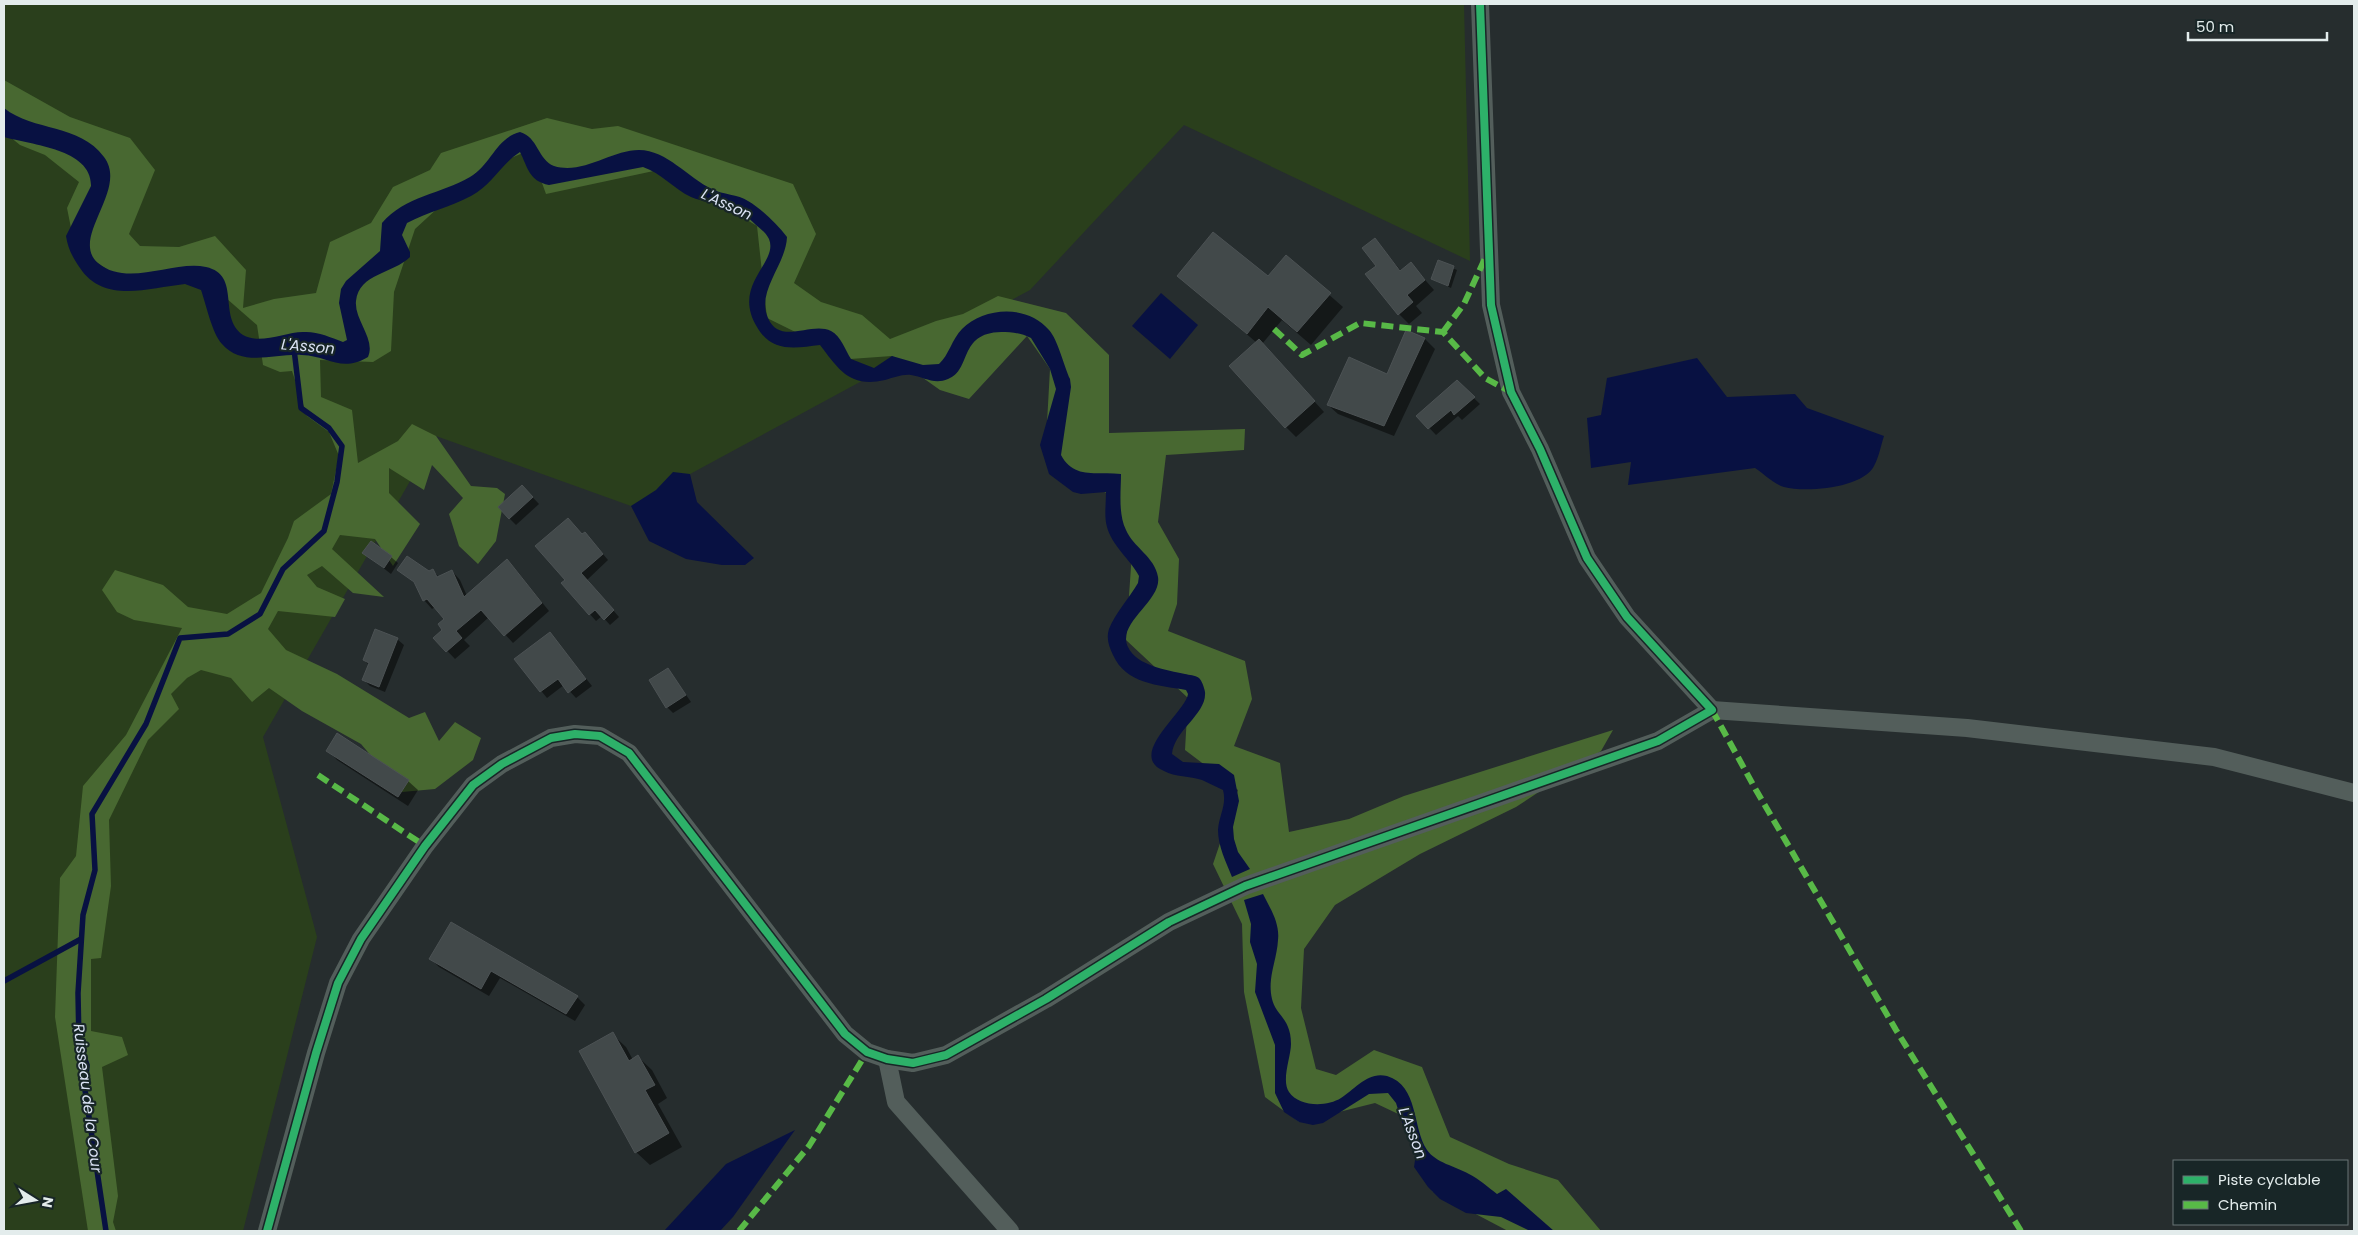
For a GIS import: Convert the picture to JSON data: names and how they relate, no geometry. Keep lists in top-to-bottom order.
{
  "water": ["L'Asson", "Ruisseau de la Cour"],
  "legend": ["Piste cyclable", "Chemin"],
  "scale_bar": "50 m",
  "north": "right"
}
